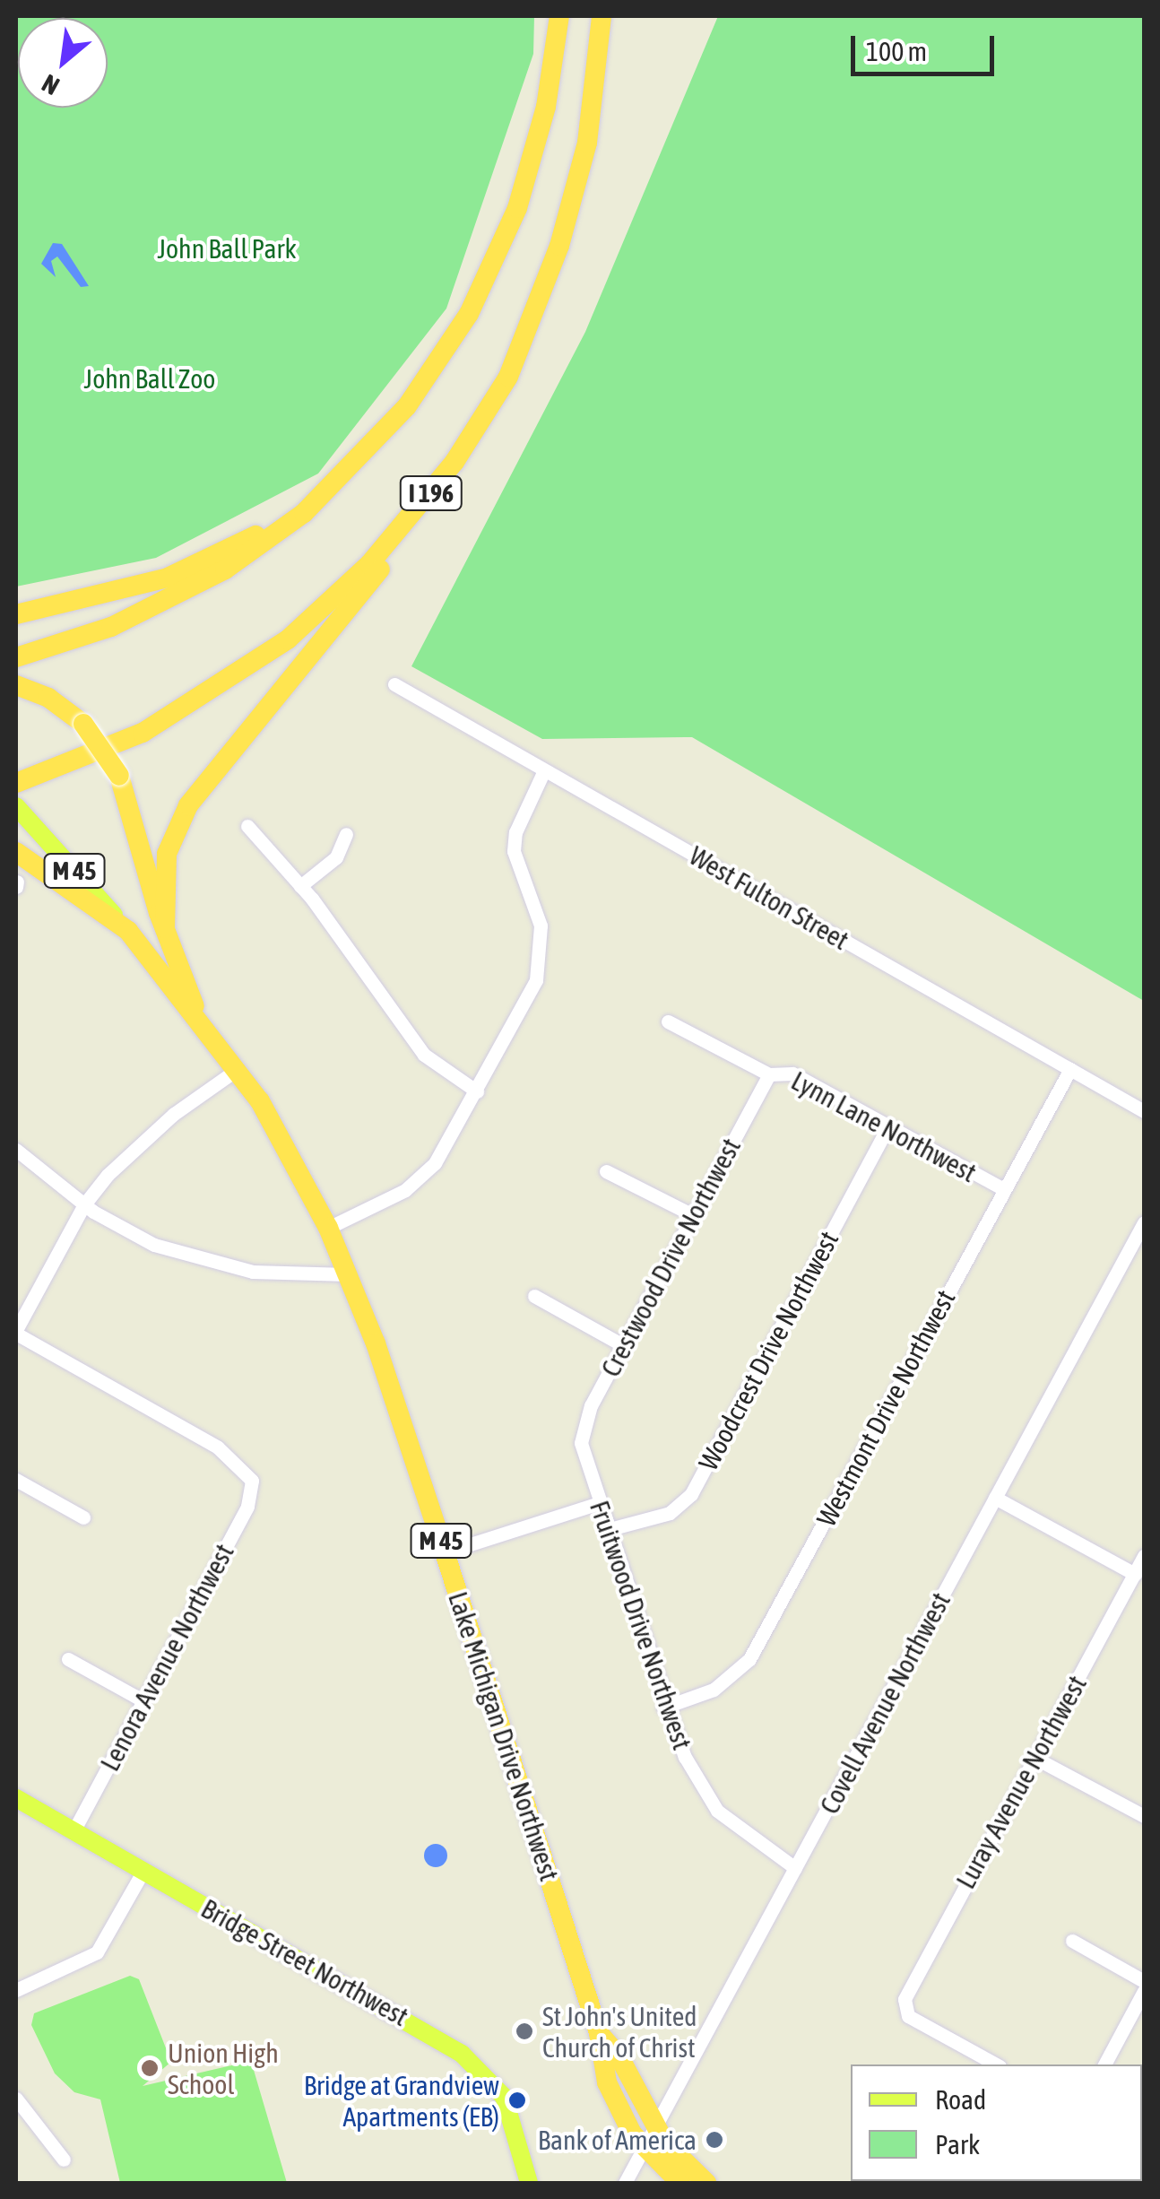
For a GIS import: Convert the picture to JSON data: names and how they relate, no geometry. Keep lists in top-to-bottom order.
{
  "streets": {
    "highway": ["I 196", "M 45", "Lake Michigan Drive Northwest"],
    "main road": ["Bridge Street Northwest"],
    "street": [
      "West Fulton Street",
      "Lynn Lane Northwest",
      "Crestwood Drive Northwest",
      "Woodcrest Drive Northwest",
      "Westmont Drive Northwest",
      "Fruitwood Drive Northwest",
      "Lenora Avenue Northwest",
      "Covell Avenue Northwest",
      "Luray Avenue Northwest"
    ]
  },
  "crossings": [
    ["West Fulton Street", "Westmont Drive Northwest"],
    ["Lynn Lane Northwest", "Crestwood Drive Northwest"],
    ["Lynn Lane Northwest", "Woodcrest Drive Northwest"],
    ["Lynn Lane Northwest", "Westmont Drive Northwest"],
    ["Crestwood Drive Northwest", "Fruitwood Drive Northwest"],
    ["Woodcrest Drive Northwest", "Fruitwood Drive Northwest"],
    ["Westmont Drive Northwest", "Fruitwood Drive Northwest"],
    ["Fruitwood Drive Northwest", "Covell Avenue Northwest"],
    ["Lenora Avenue Northwest", "Bridge Street Northwest"],
    ["Covell Avenue Northwest", "Lake Michigan Drive Northwest"]
  ],
  "parks": ["John Ball Park", "John Ball Zoo"],
  "places": [
    "St John's United Church of Christ",
    "Union High School",
    "Bridge at Grandview Apartments (EB)",
    "Bank of America"
  ],
  "legend": ["Road", "Park"],
  "scale_bar": "100 m",
  "north": "bottom left"
}
